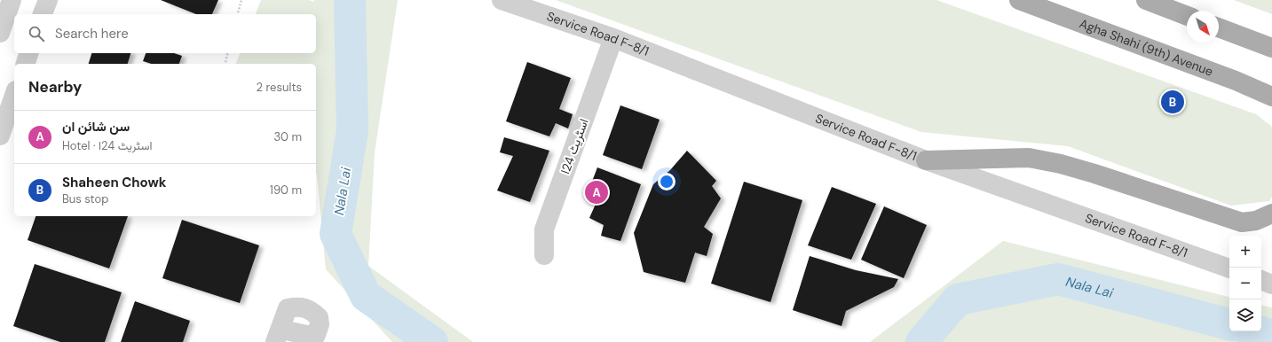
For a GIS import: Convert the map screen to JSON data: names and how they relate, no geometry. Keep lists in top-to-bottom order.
{
  "streets": {
    "main road": ["Agha Shahi (9th) Avenue"],
    "street": ["Service Road F-8/1", "اسٹریٹ 24ا"]
  },
  "crossings": [
    ["Service Road F-8/1", "اسٹریٹ 24ا"]
  ],
  "water": ["Nala Lai"],
  "north": "bottom right",
  "page": {
    "search": "Search here",
    "heading": ["Nearby", "2 results"],
    "pins": ["B", "A"],
    "list": [
      {
        "mark": "A",
        "name": "سن شائن ان",
        "note": "Hotel · اسٹریٹ 24ا",
        "value": "30 m"
      },
      {
        "mark": "B",
        "name": "Shaheen Chowk",
        "note": "Bus stop",
        "value": "190 m"
      }
    ],
    "map_buttons": ["+", "−"]
  }
}
